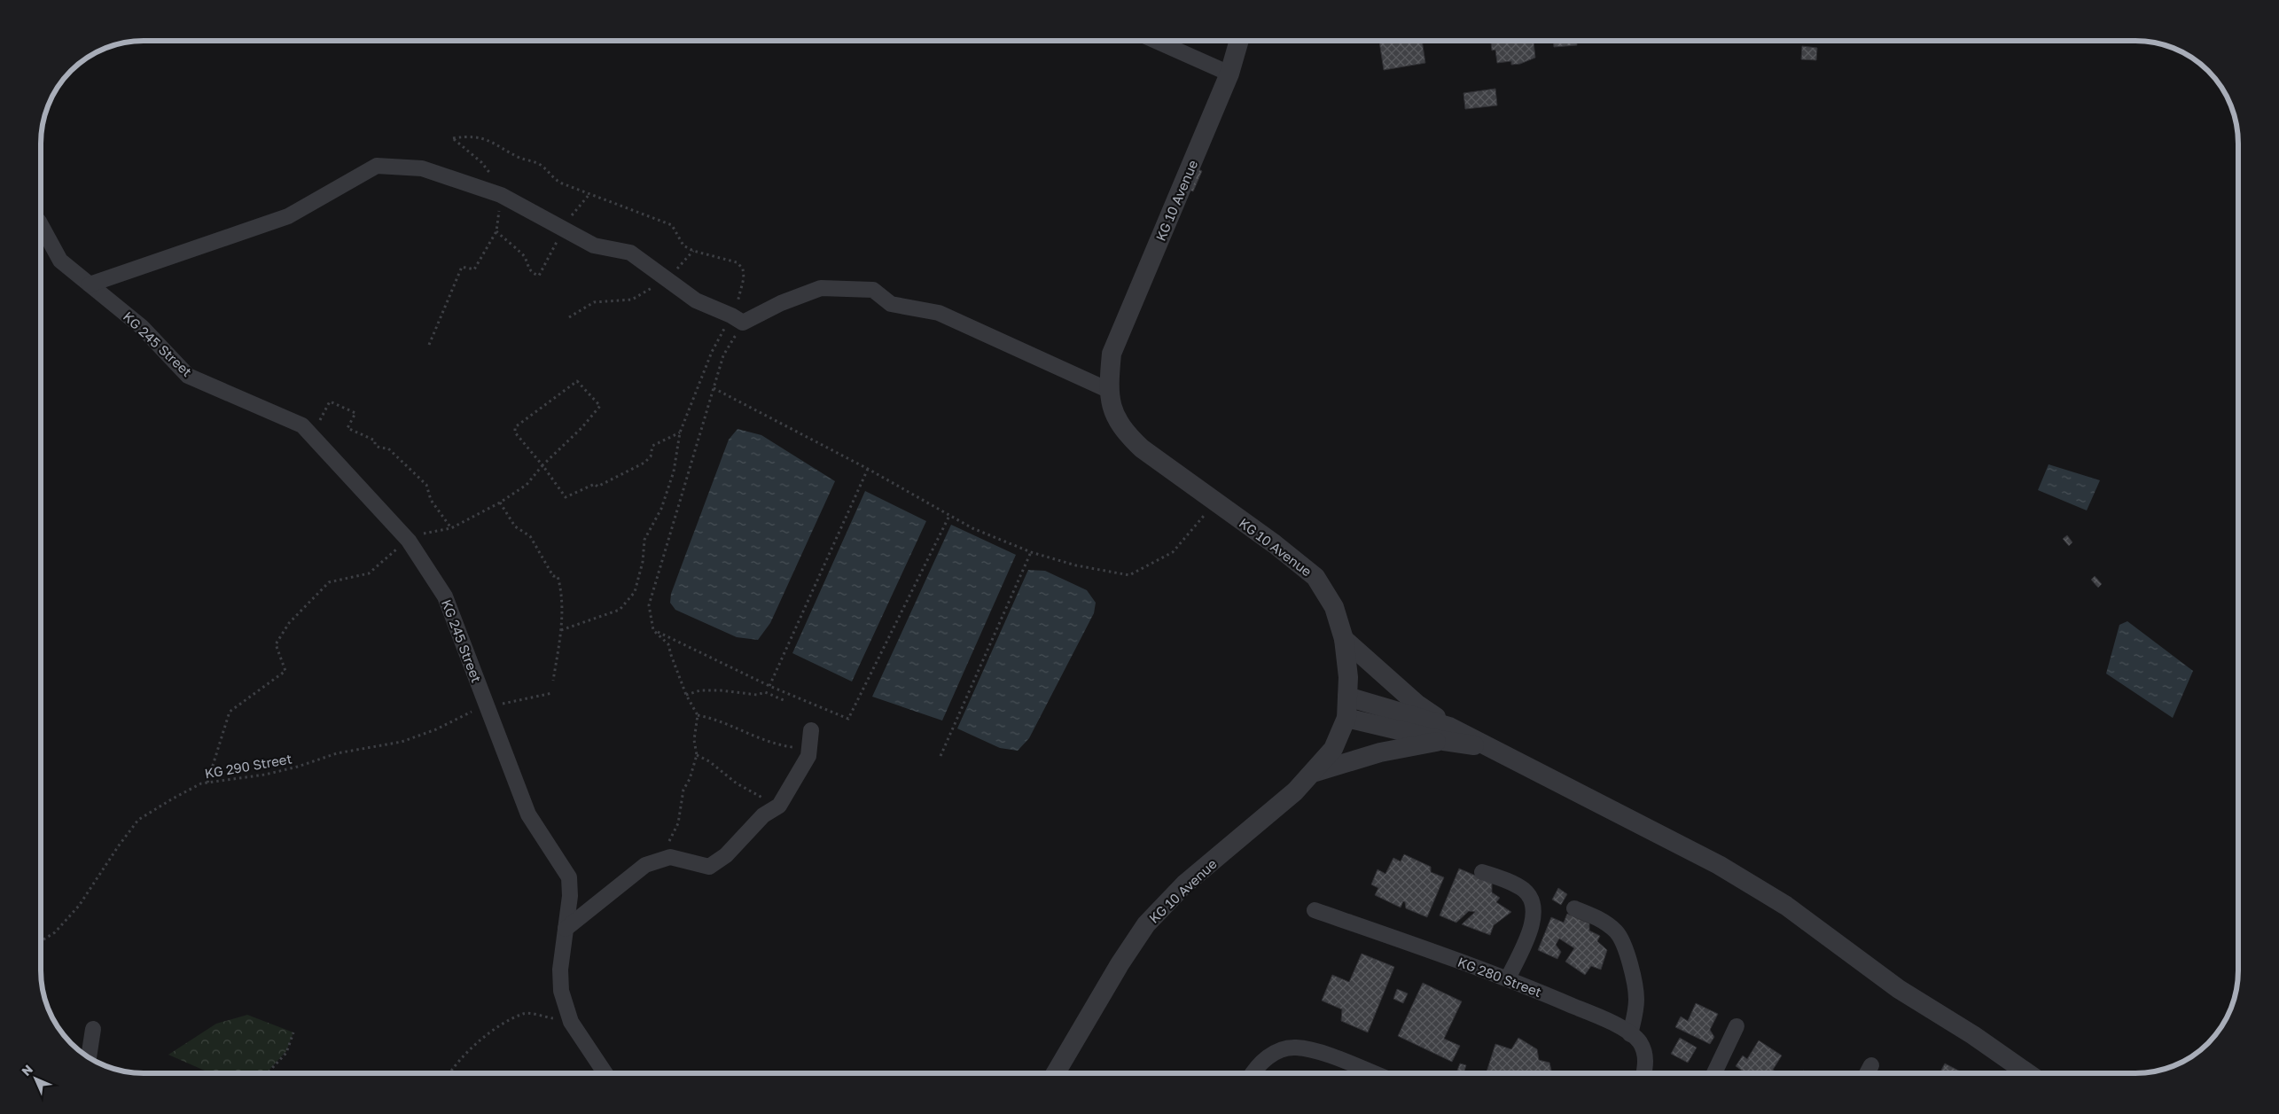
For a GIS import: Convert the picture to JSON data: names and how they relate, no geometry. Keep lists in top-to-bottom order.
{
  "streets": {
    "street": ["KG 10 Avenue", "KG 245 Street", "KG 280 Street"],
    "path": ["KG 290 Street"]
  },
  "crossings": [
    ["KG 245 Street", "KG 290 Street"]
  ],
  "north": "top left"
}
